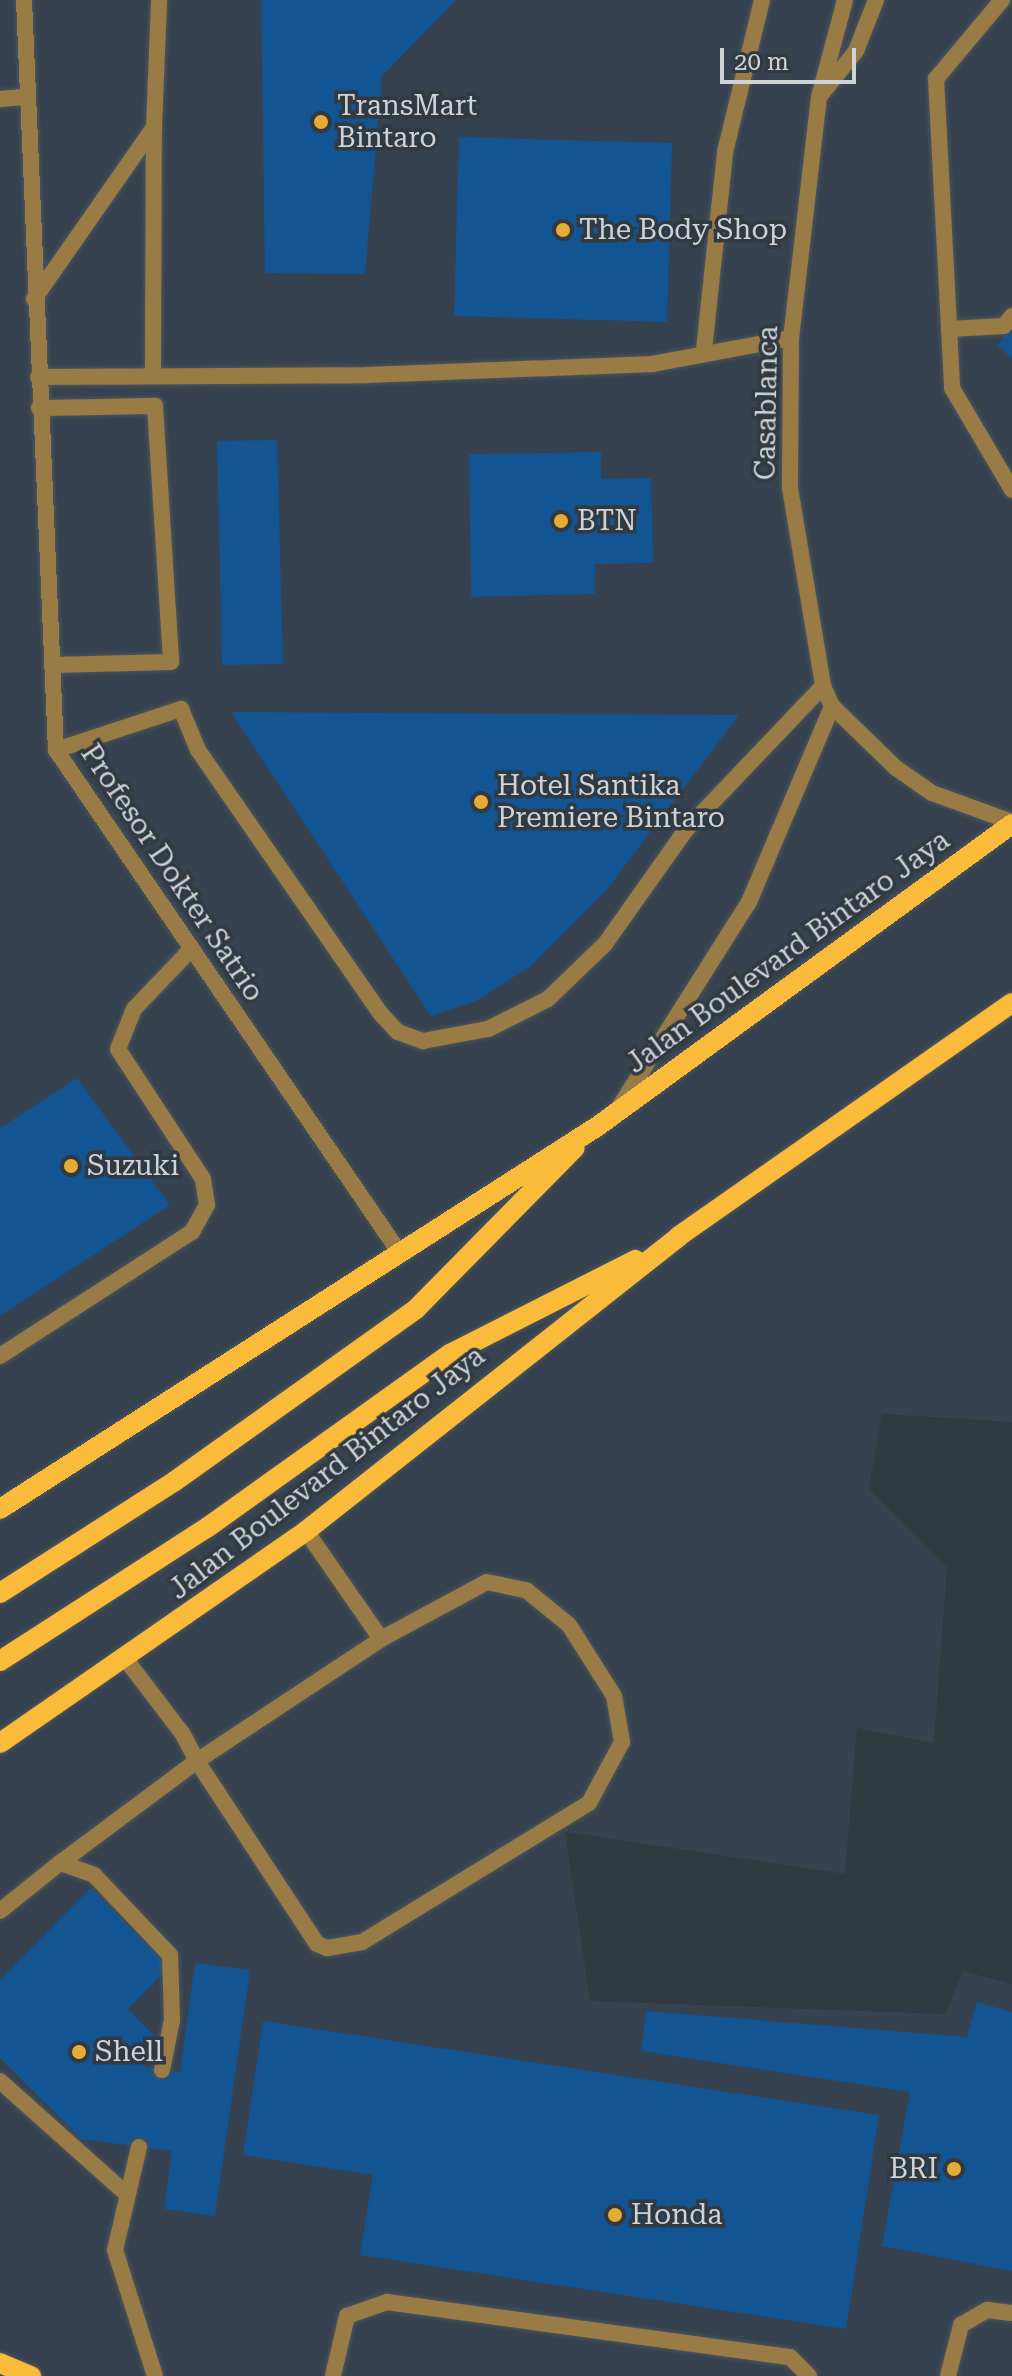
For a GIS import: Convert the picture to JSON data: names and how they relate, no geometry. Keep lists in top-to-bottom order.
{
  "streets": {
    "main road": ["Jalan Boulevard Bintaro Jaya"],
    "street": ["Casablanca", "Profesor Dokter Satrio"]
  },
  "crossings": [
    ["Casablanca", "Jalan Boulevard Bintaro Jaya"],
    ["Profesor Dokter Satrio", "Jalan Boulevard Bintaro Jaya"]
  ],
  "places": [
    "TransMart Bintaro",
    "The Body Shop",
    "BTN",
    "Hotel Santika Premiere Bintaro",
    "Suzuki",
    "Shell",
    "BRI",
    "Honda"
  ],
  "scale_bar": "20 m"
}
